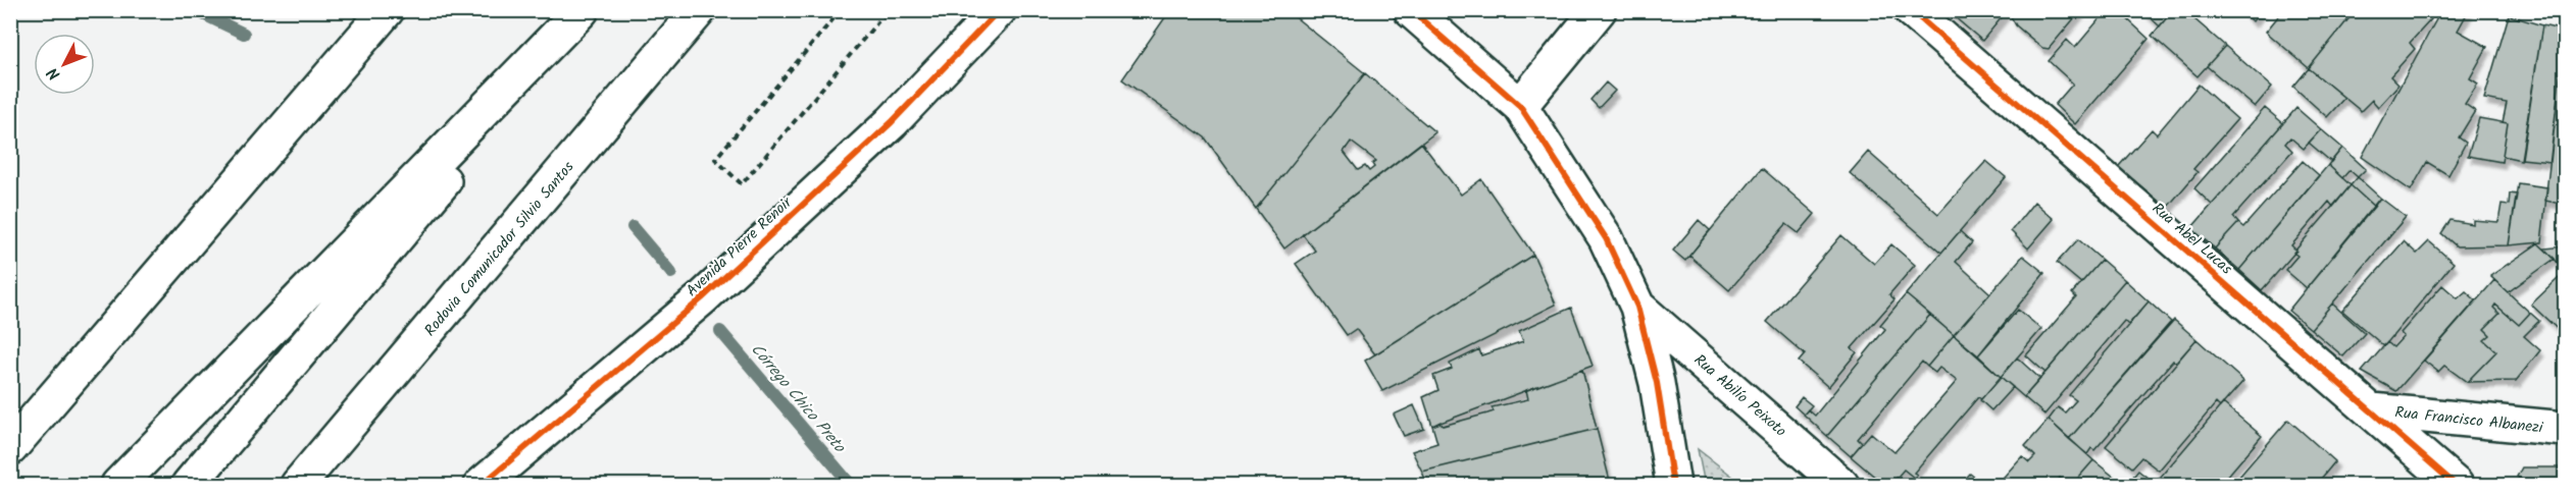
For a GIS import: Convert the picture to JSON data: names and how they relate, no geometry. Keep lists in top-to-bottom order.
{
  "streets": {
    "main road": [
      "Rua Abel Lucas",
      "Avenida Pierre Renoir",
      "Rodovia Comunicador Silvio Santos",
      "Rua Abilío Peixoto",
      "Rua Francisco Albanezi"
    ]
  },
  "crossings": [
    ["Rua Abel Lucas", "Rua Francisco Albanezi"]
  ],
  "water": ["Córrego Chico Preto"],
  "north": "bottom left"
}
